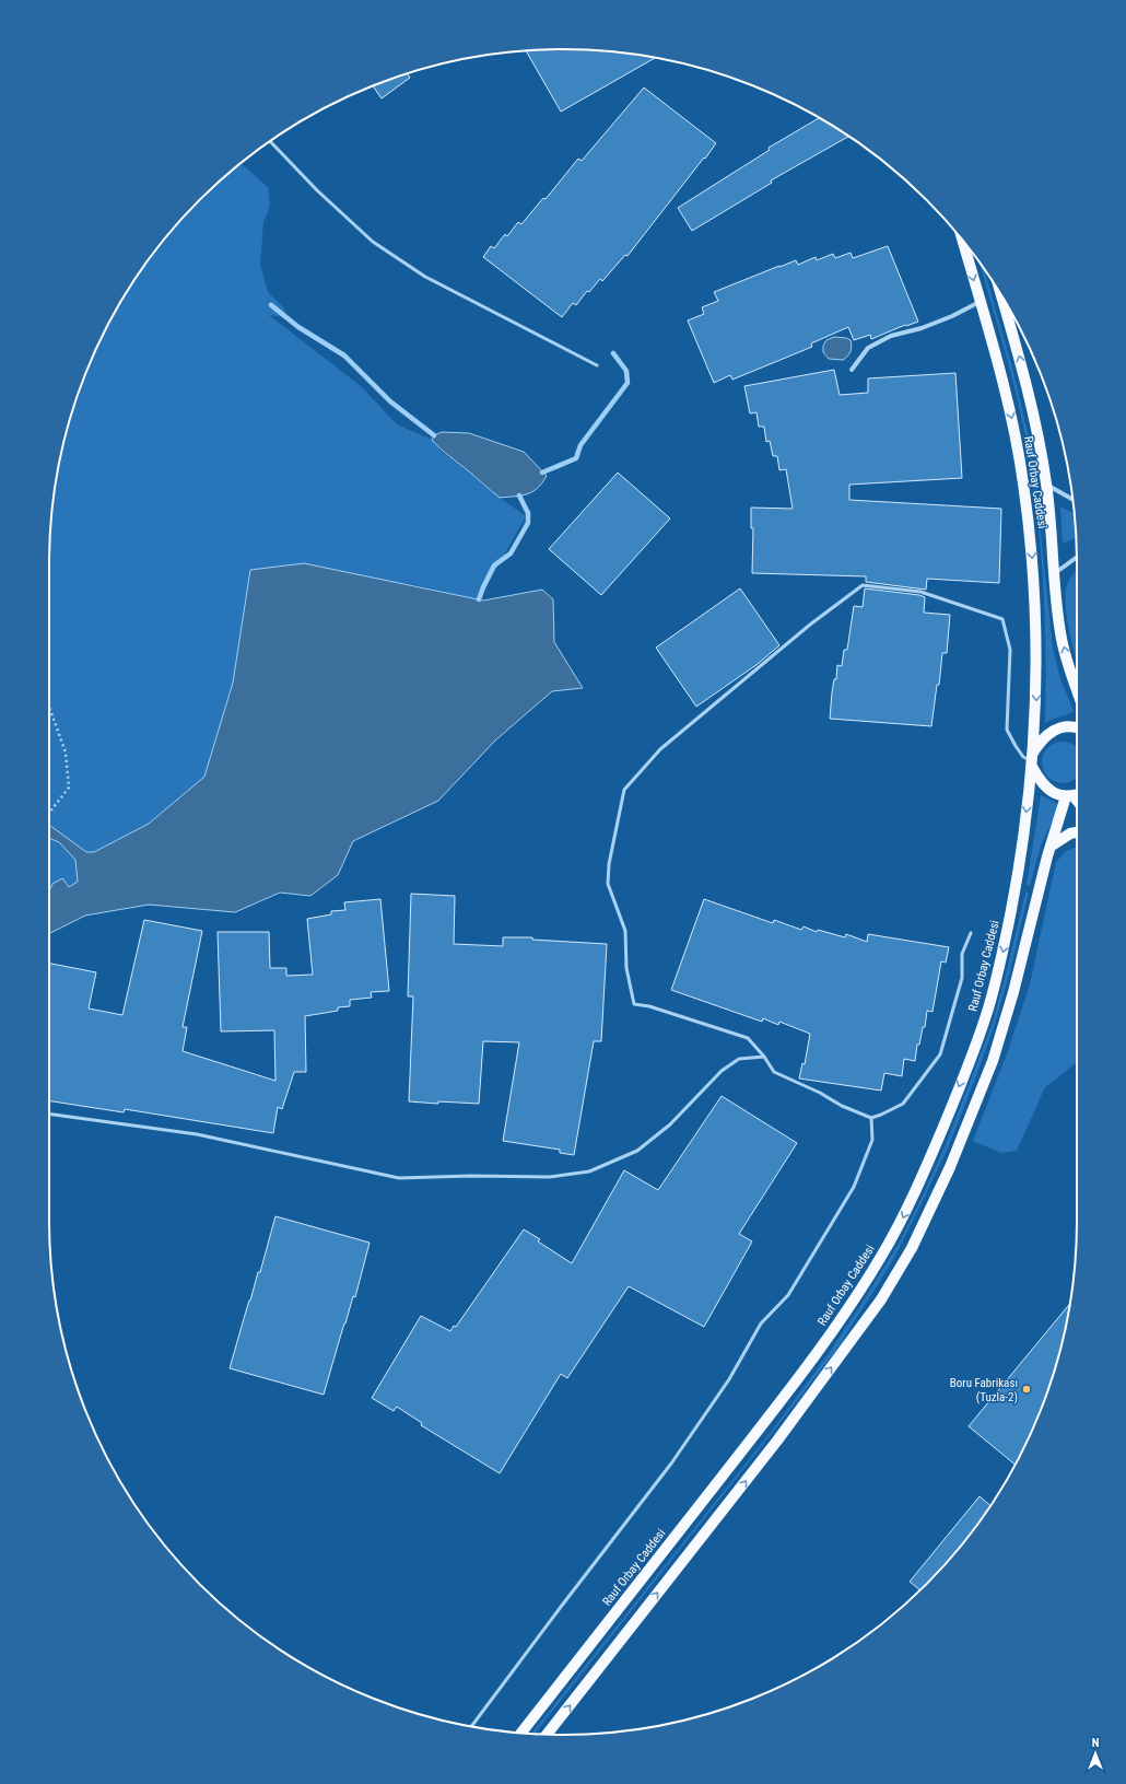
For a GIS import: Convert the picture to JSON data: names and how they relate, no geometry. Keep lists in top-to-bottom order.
{
  "streets": {
    "main road": ["Rauf Orbay Caddesi"]
  },
  "places": ["Boru Fabrikası (Tuzla-2)"],
  "north": "top"
}
